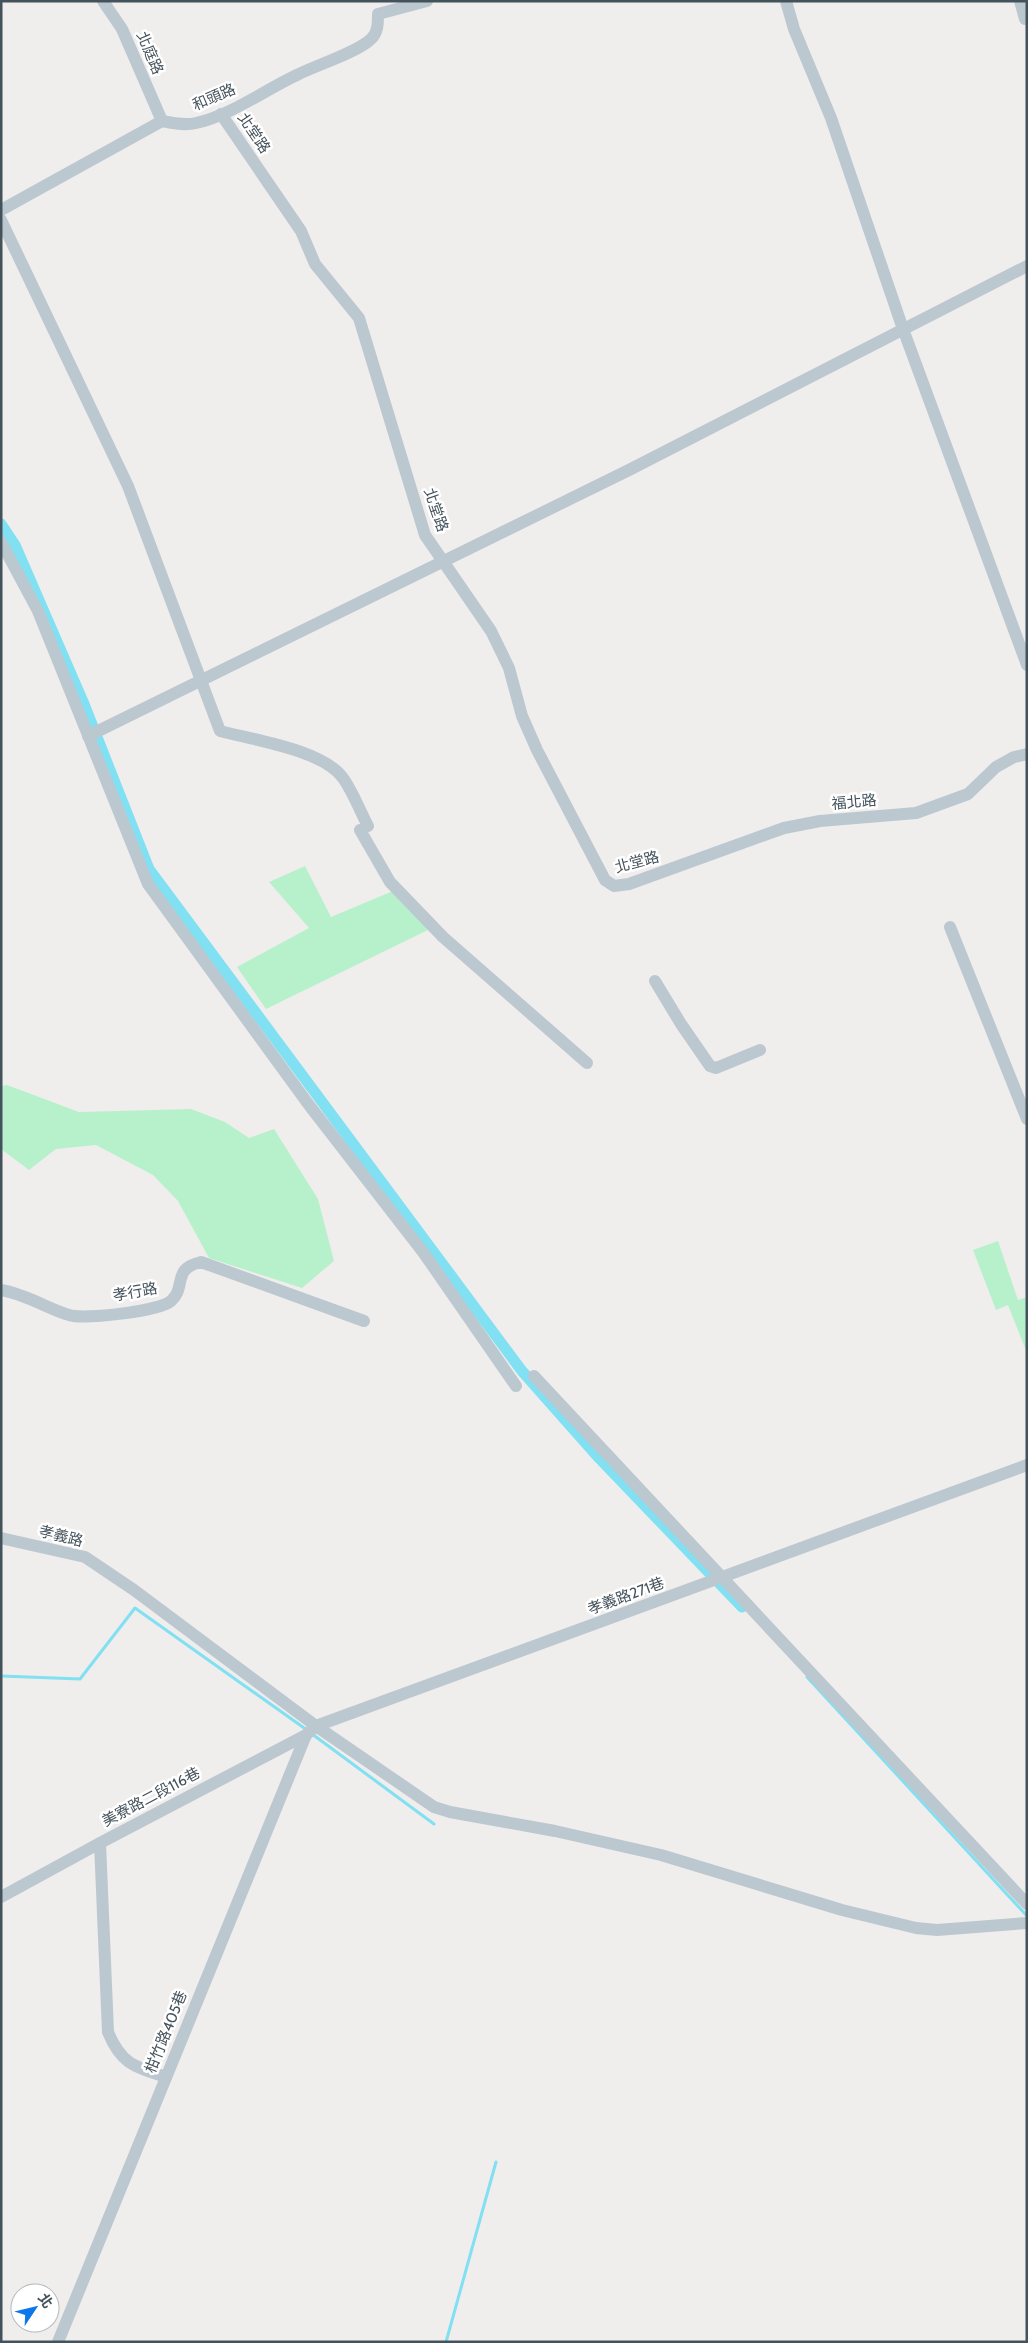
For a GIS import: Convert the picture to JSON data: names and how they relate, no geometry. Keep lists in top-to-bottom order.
{
  "streets": {
    "street": [
      "北庭路",
      "和頭路",
      "北堂路",
      "福北路",
      "孝行路",
      "孝義路",
      "孝義路271巷",
      "美寮路二段116巷",
      "柑竹路405巷"
    ]
  },
  "crossings": [
    ["北庭路", "和頭路"],
    ["和頭路", "北堂路"],
    ["北堂路", "福北路"],
    ["孝義路", "孝義路271巷"],
    ["孝義路", "美寮路二段116巷"],
    ["孝義路", "柑竹路405巷"],
    ["孝義路271巷", "美寮路二段116巷"],
    ["孝義路271巷", "柑竹路405巷"],
    ["美寮路二段116巷", "柑竹路405巷"]
  ],
  "north": "top right"
}
